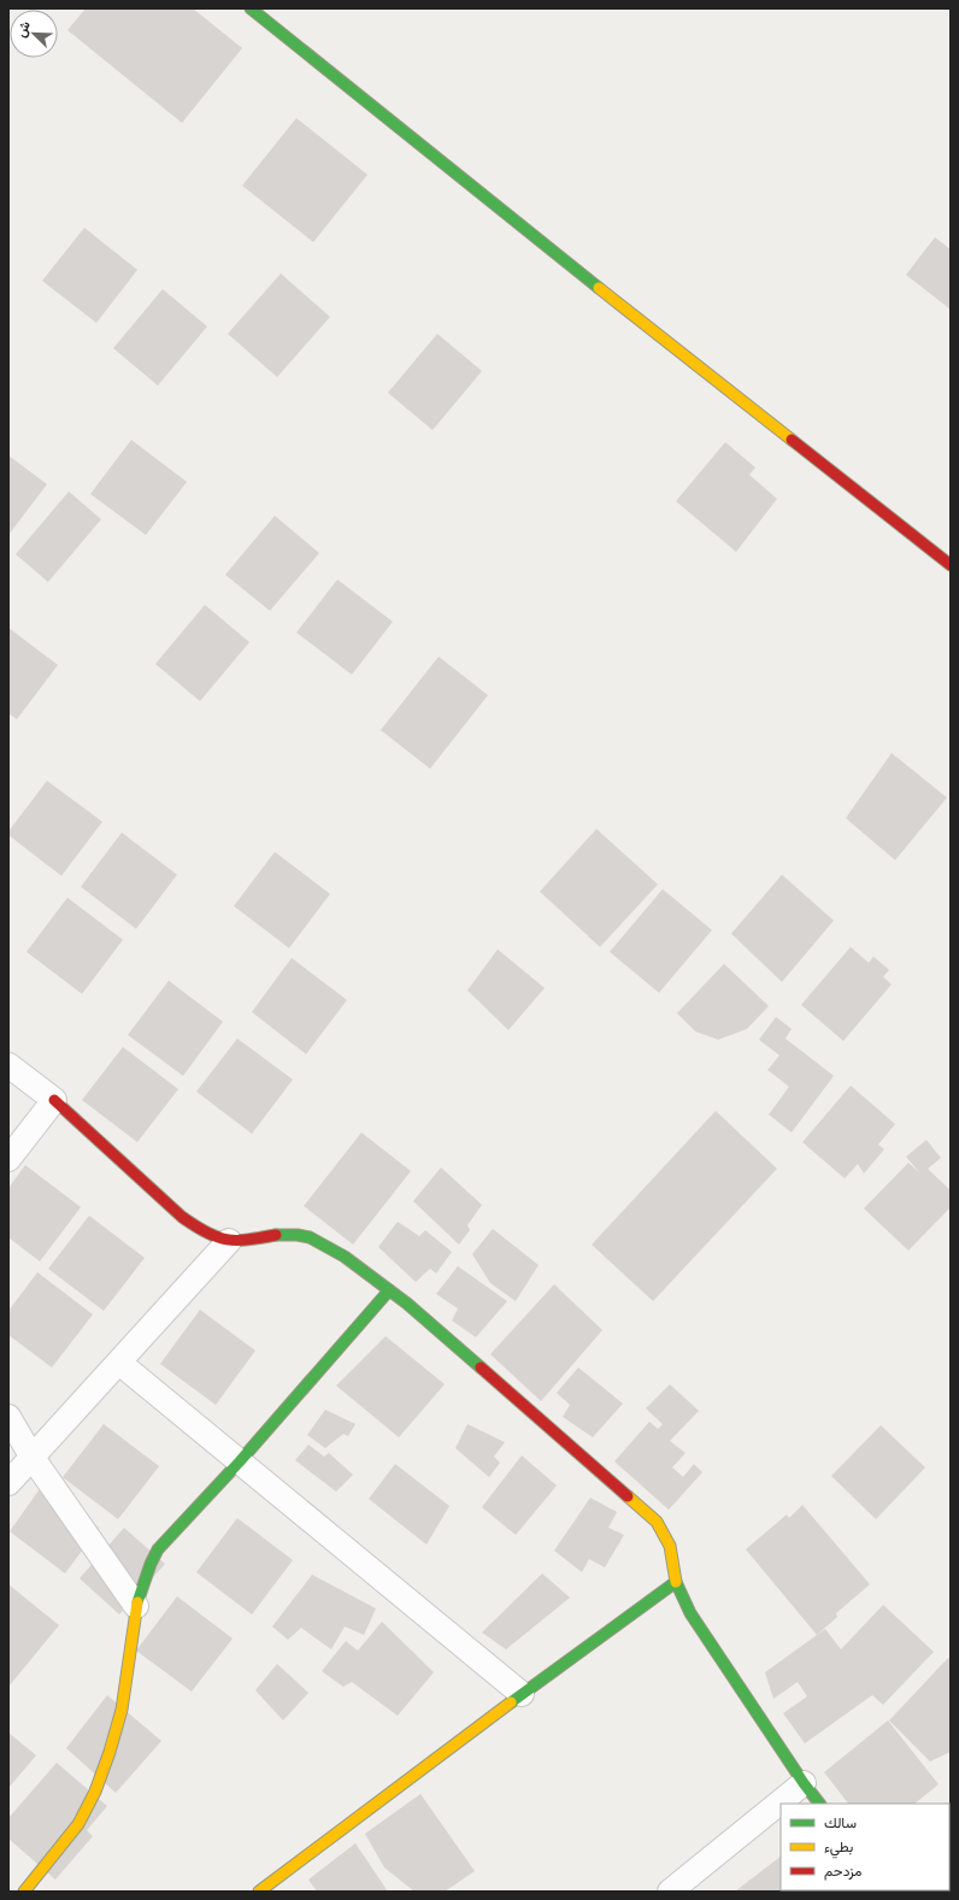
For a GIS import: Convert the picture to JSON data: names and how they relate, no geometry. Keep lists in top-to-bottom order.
{
  "legend": ["سالك", "بطيء", "مزدحم"],
  "north": "top left"
}
